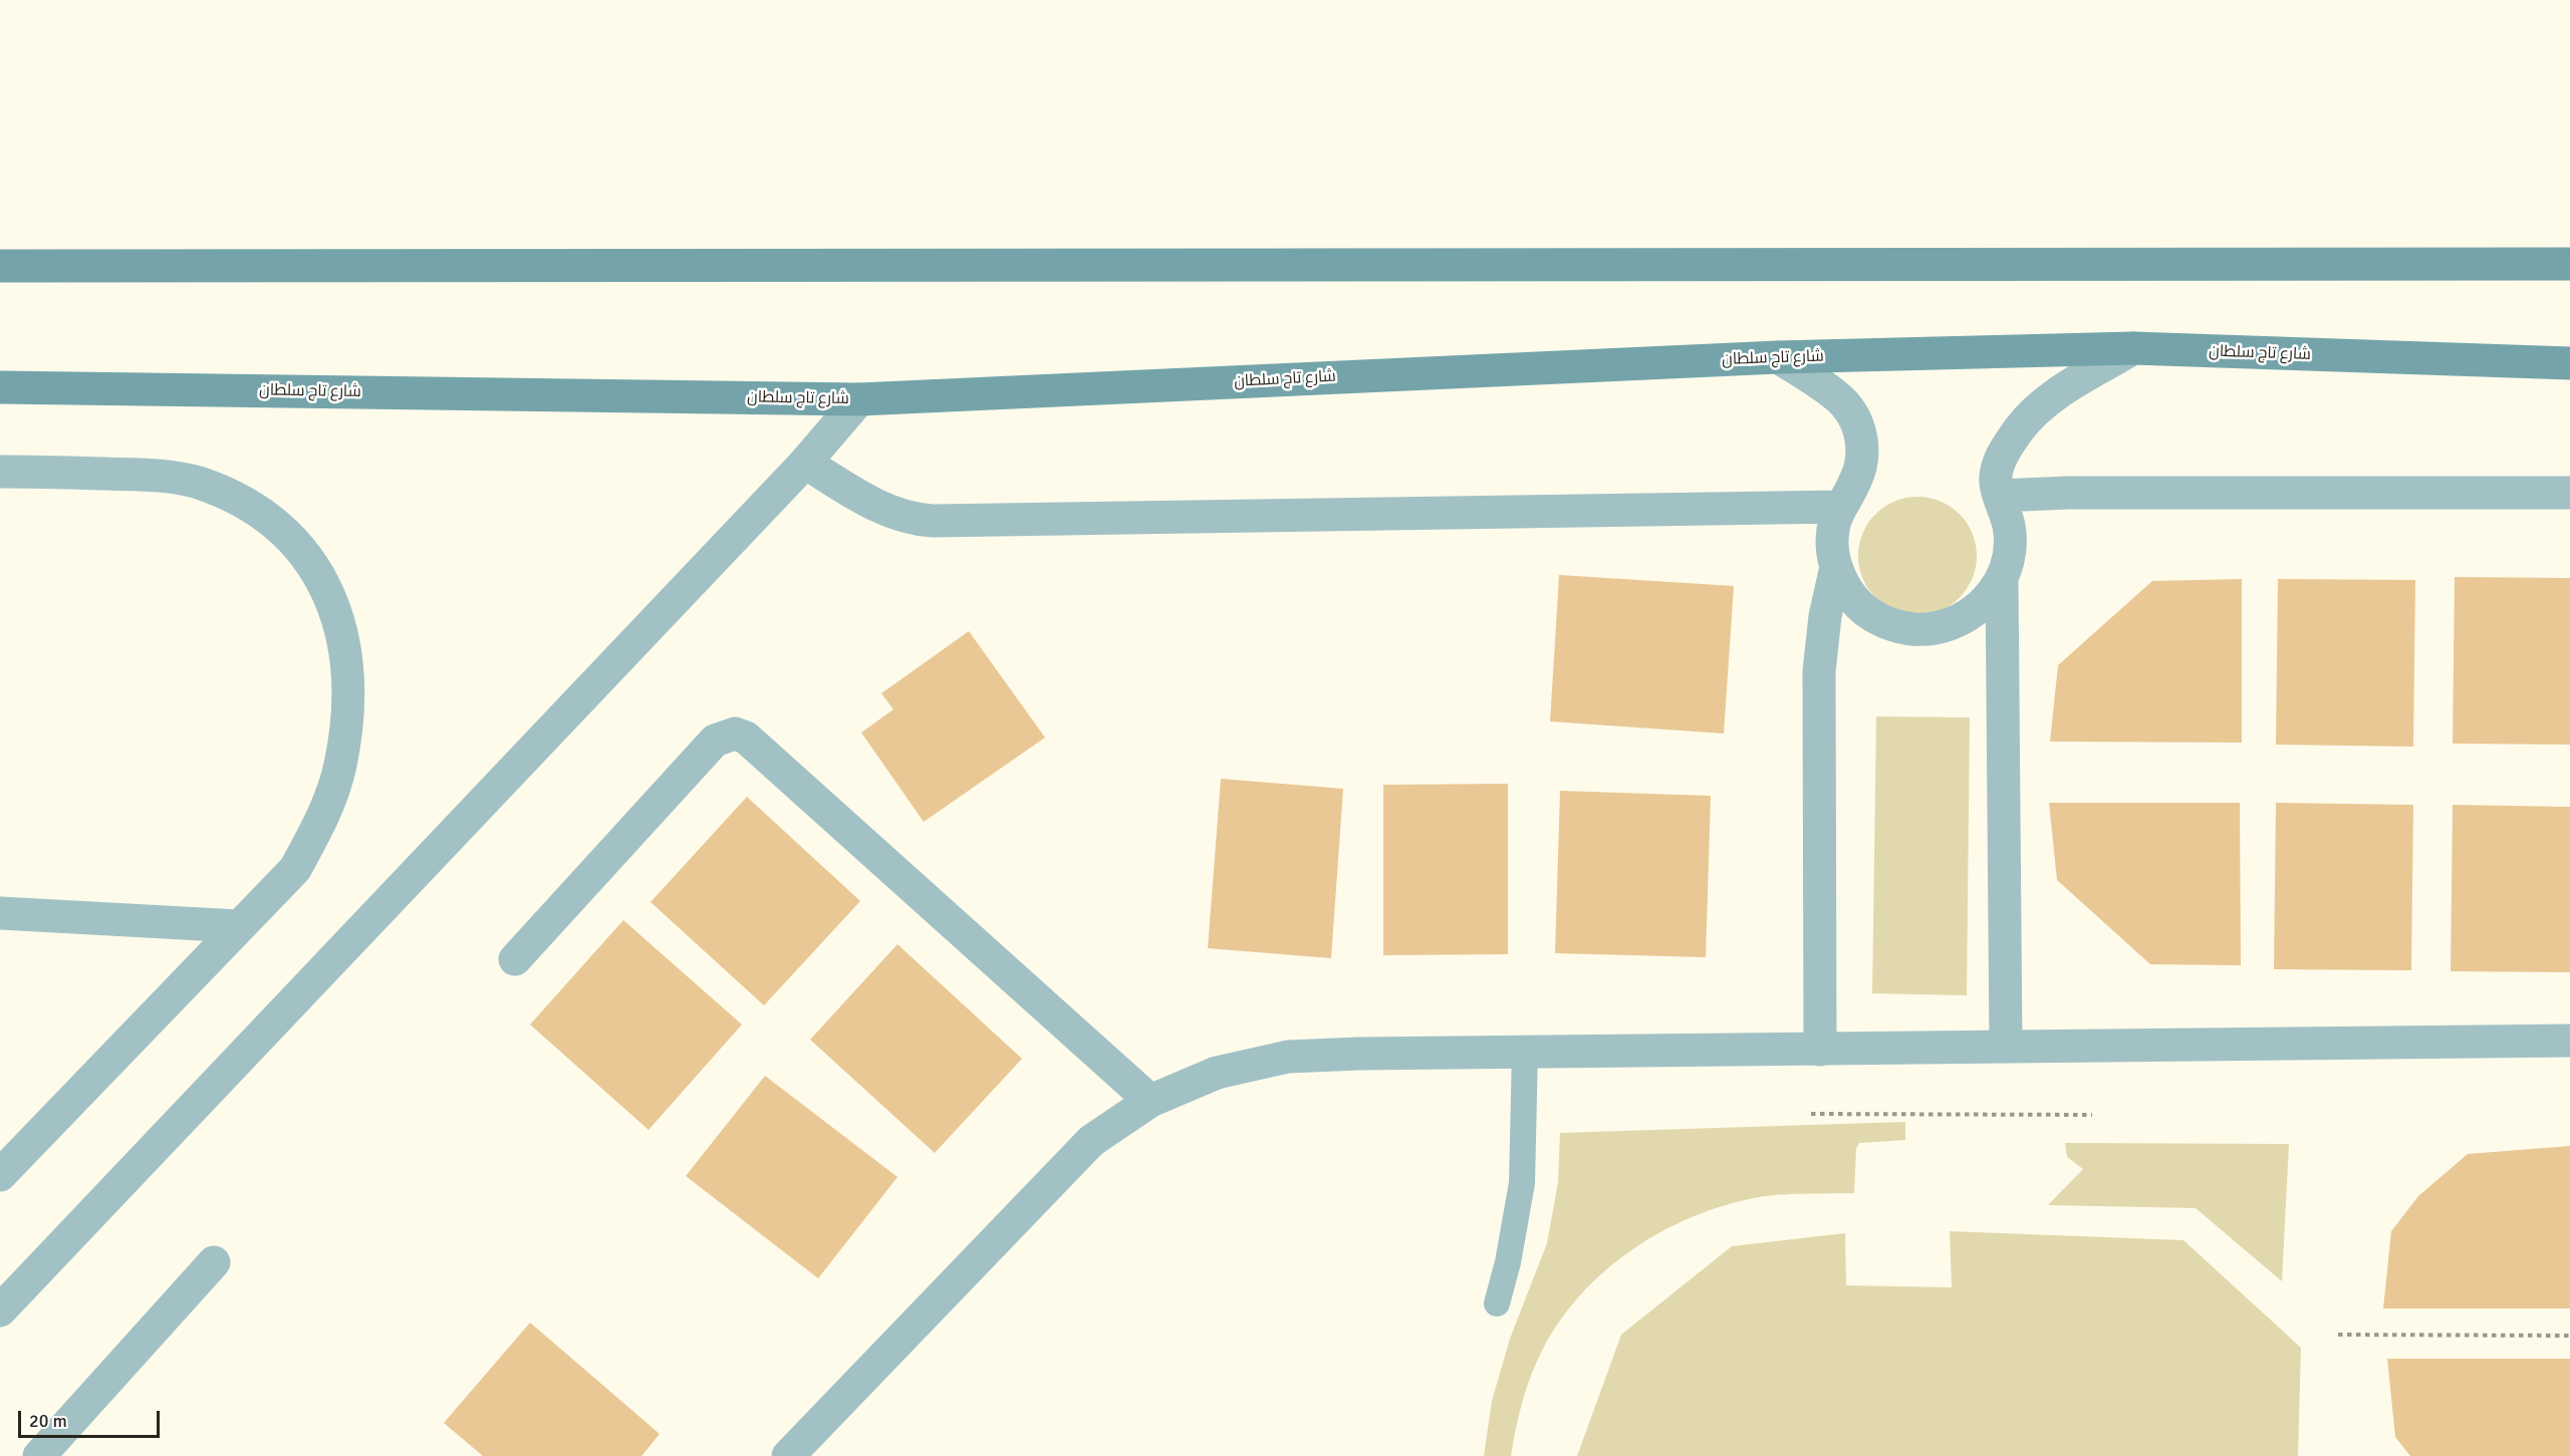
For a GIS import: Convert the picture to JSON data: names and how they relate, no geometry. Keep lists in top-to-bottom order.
{
  "streets": {
    "main road": ["شارع تاج سلطان"]
  },
  "scale_bar": "20 m"
}
